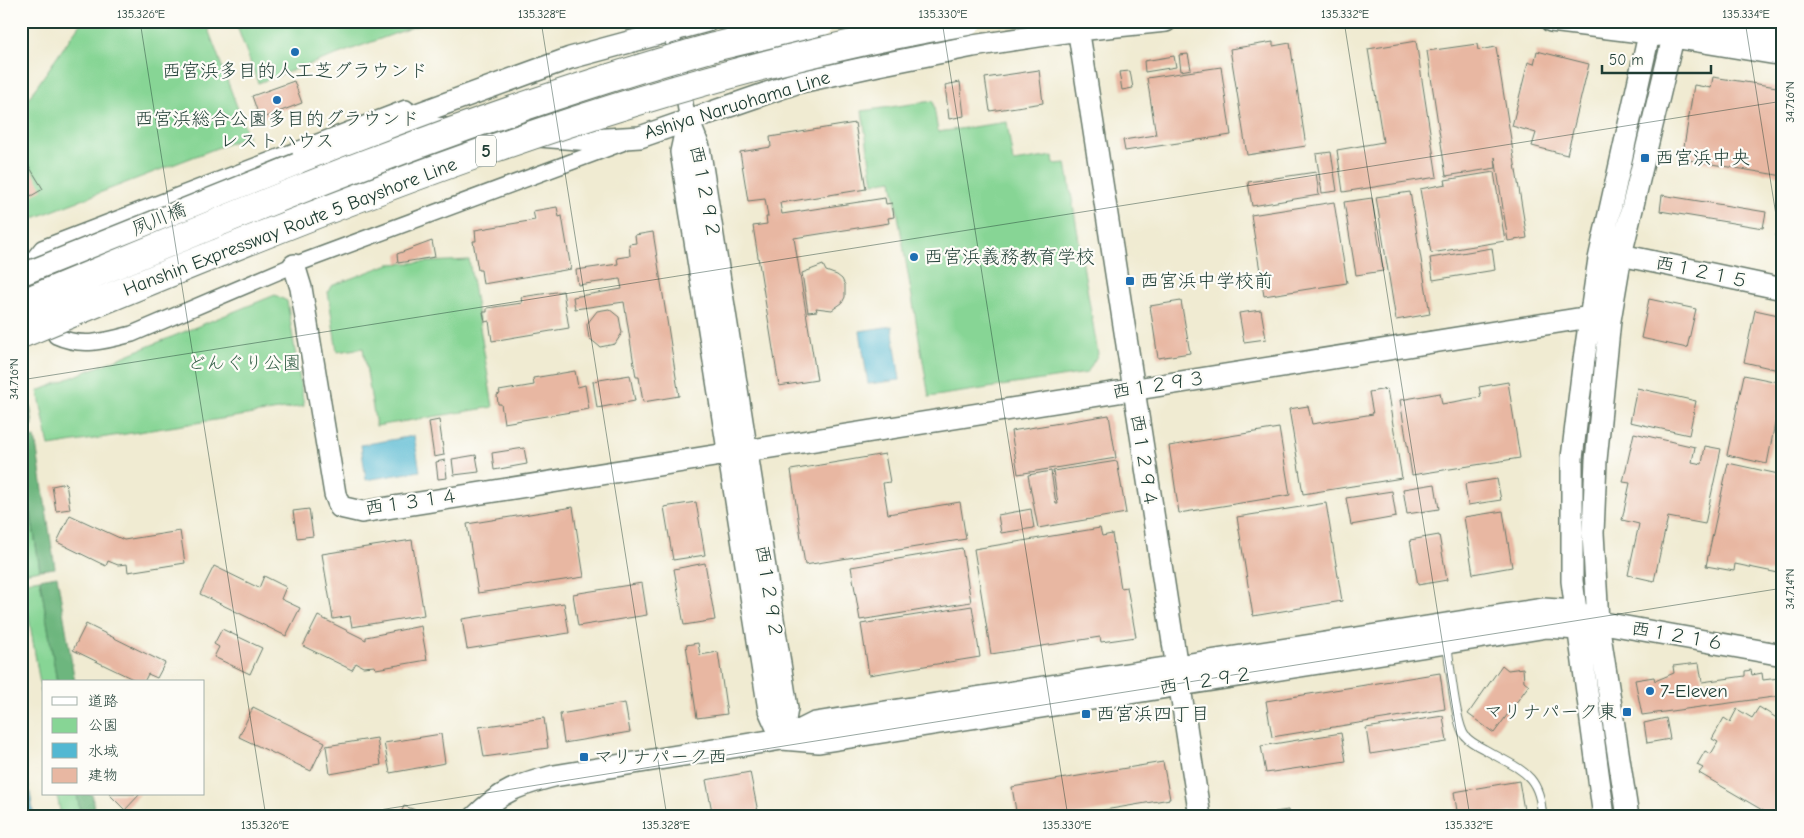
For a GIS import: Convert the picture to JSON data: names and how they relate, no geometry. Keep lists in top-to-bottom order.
{
  "streets": {
    "highway": ["5", "Hanshin Expressway Route 5 Bayshore Line"],
    "street": [
      "Ashiya Naruohama Line",
      "西１２９２",
      "夙川橋",
      "西１２１５",
      "西１２９３",
      "西１２９４",
      "西１３１４",
      "西１２１６"
    ]
  },
  "crossings": [
    ["Ashiya Naruohama Line", "西１２９２"],
    ["Ashiya Naruohama Line", "夙川橋"],
    ["Ashiya Naruohama Line", "西１２９４"],
    ["西１２９２", "西１２９３"],
    ["西１２９２", "西１２９４"],
    ["西１２９２", "西１３１４"],
    ["西１２９２", "西１２１６"],
    ["西１２９３", "西１２９４"],
    ["西１２９３", "西１３１４"]
  ],
  "parks": ["どんぐり公園"],
  "places": {
    "other": [
      "西宮浜多目的人工芝グラウンド",
      "西宮浜総合公園多目的グラウンド レストハウス",
      "西宮浜義務教育学校",
      "7-Eleven"
    ],
    "transit": [
      "西宮浜中央",
      "西宮浜中学校前",
      "マリナパーク東",
      "西宮浜四丁目",
      "マリナパーク西"
    ]
  },
  "legend": [
    "道路",
    "公園",
    "水域",
    "建物"
  ],
  "scale_bar": "50 m",
  "coordinates": [
    "135.326°E",
    "135.328°E",
    "135.330°E",
    "135.332°E",
    "135.334°E",
    "34.716°N",
    "34.714°N"
  ]
}
